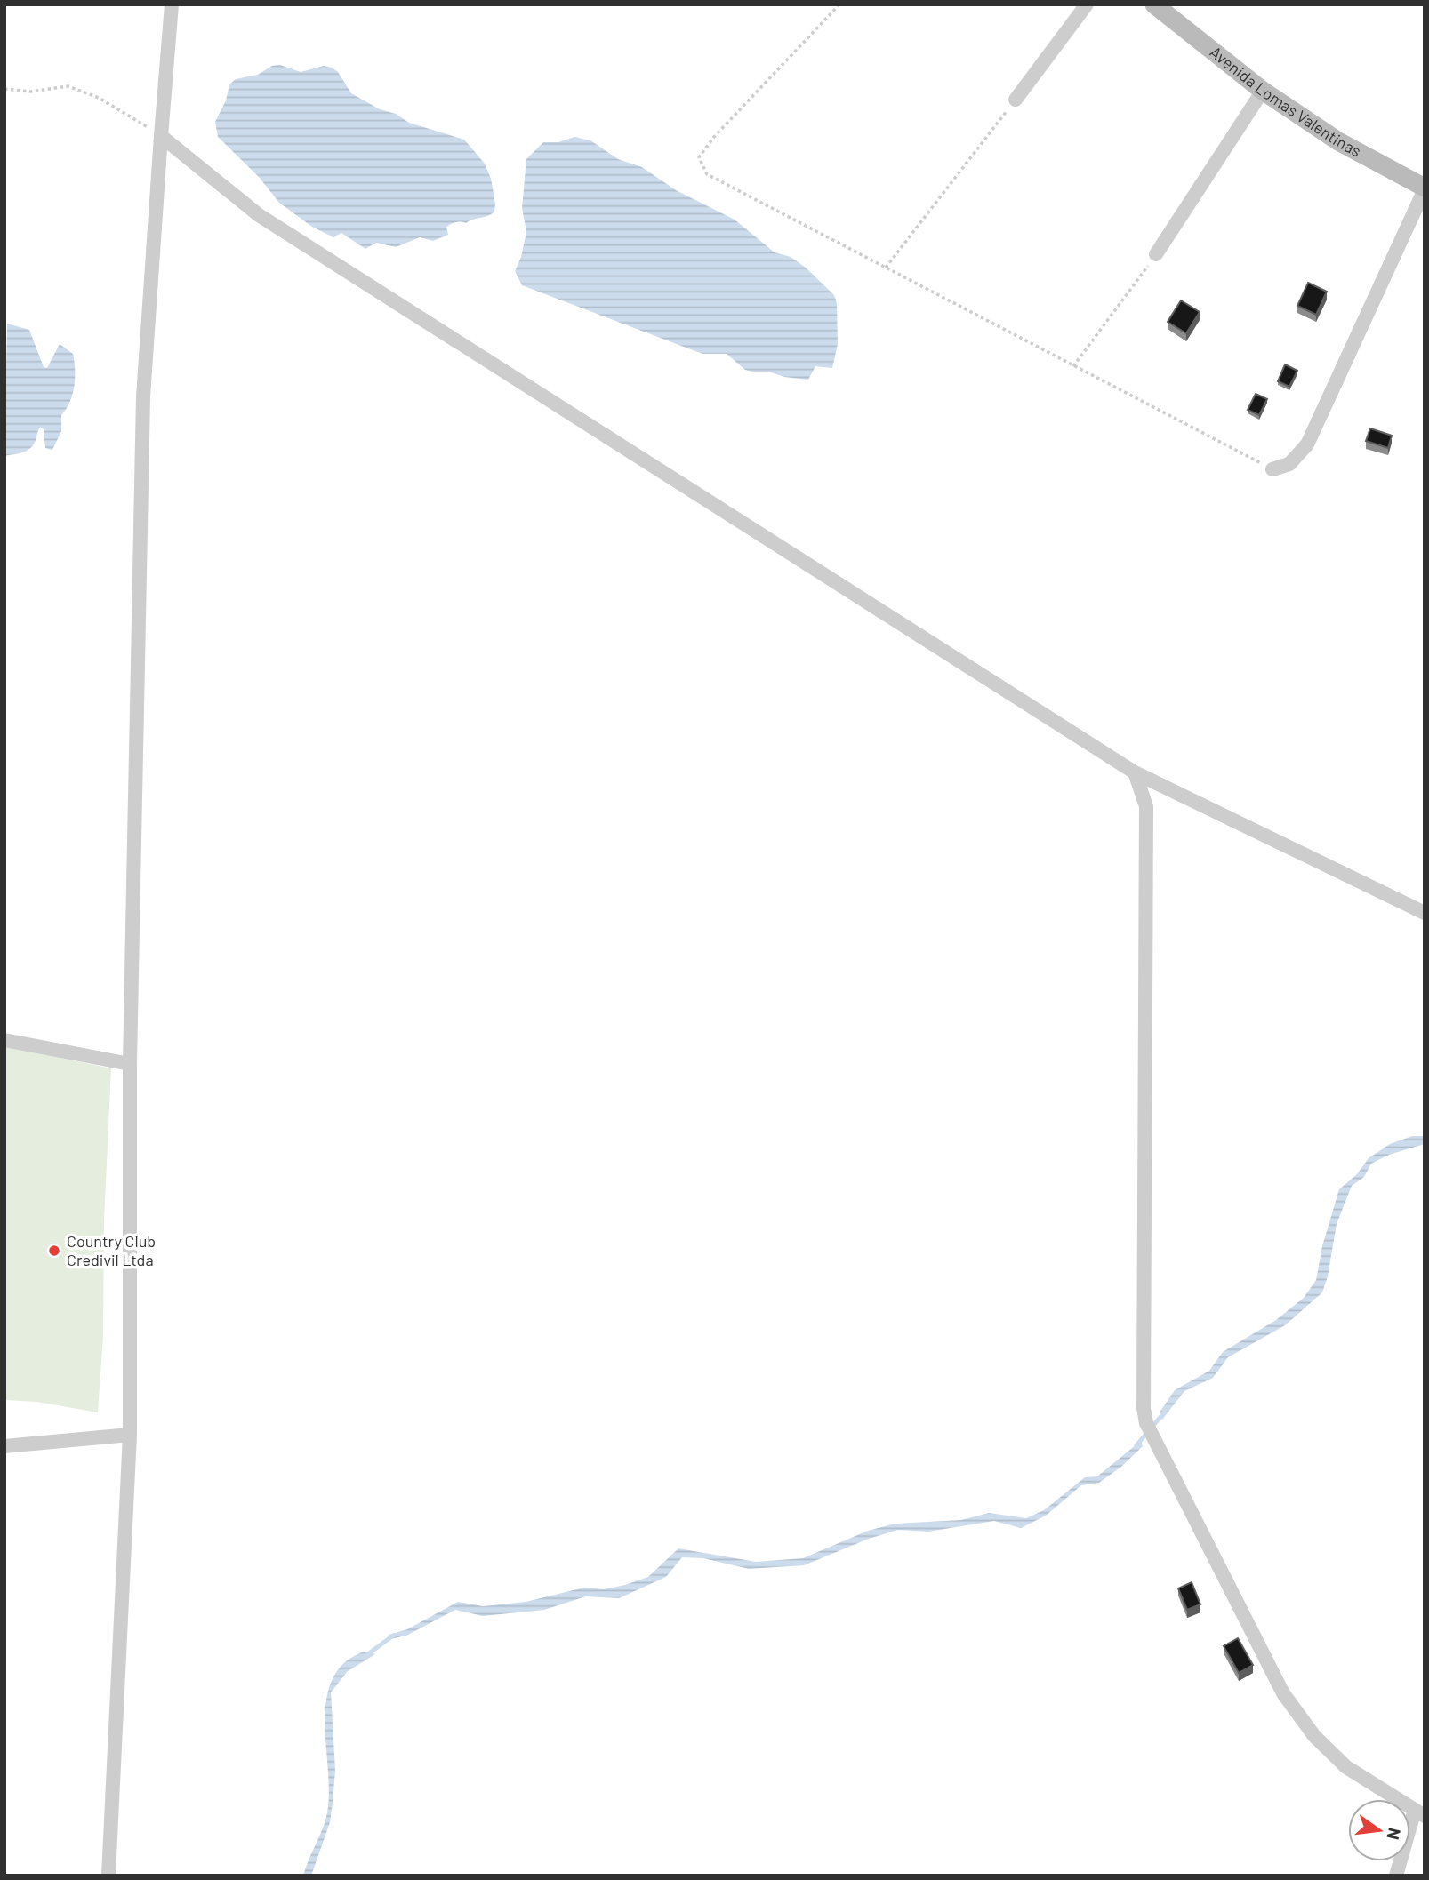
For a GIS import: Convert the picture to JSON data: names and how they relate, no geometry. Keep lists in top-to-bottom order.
{
  "streets": {
    "main road": ["Avenida Lomas Valentinas"]
  },
  "places": ["Country Club Credivil Ltda"],
  "north": "right"
}
